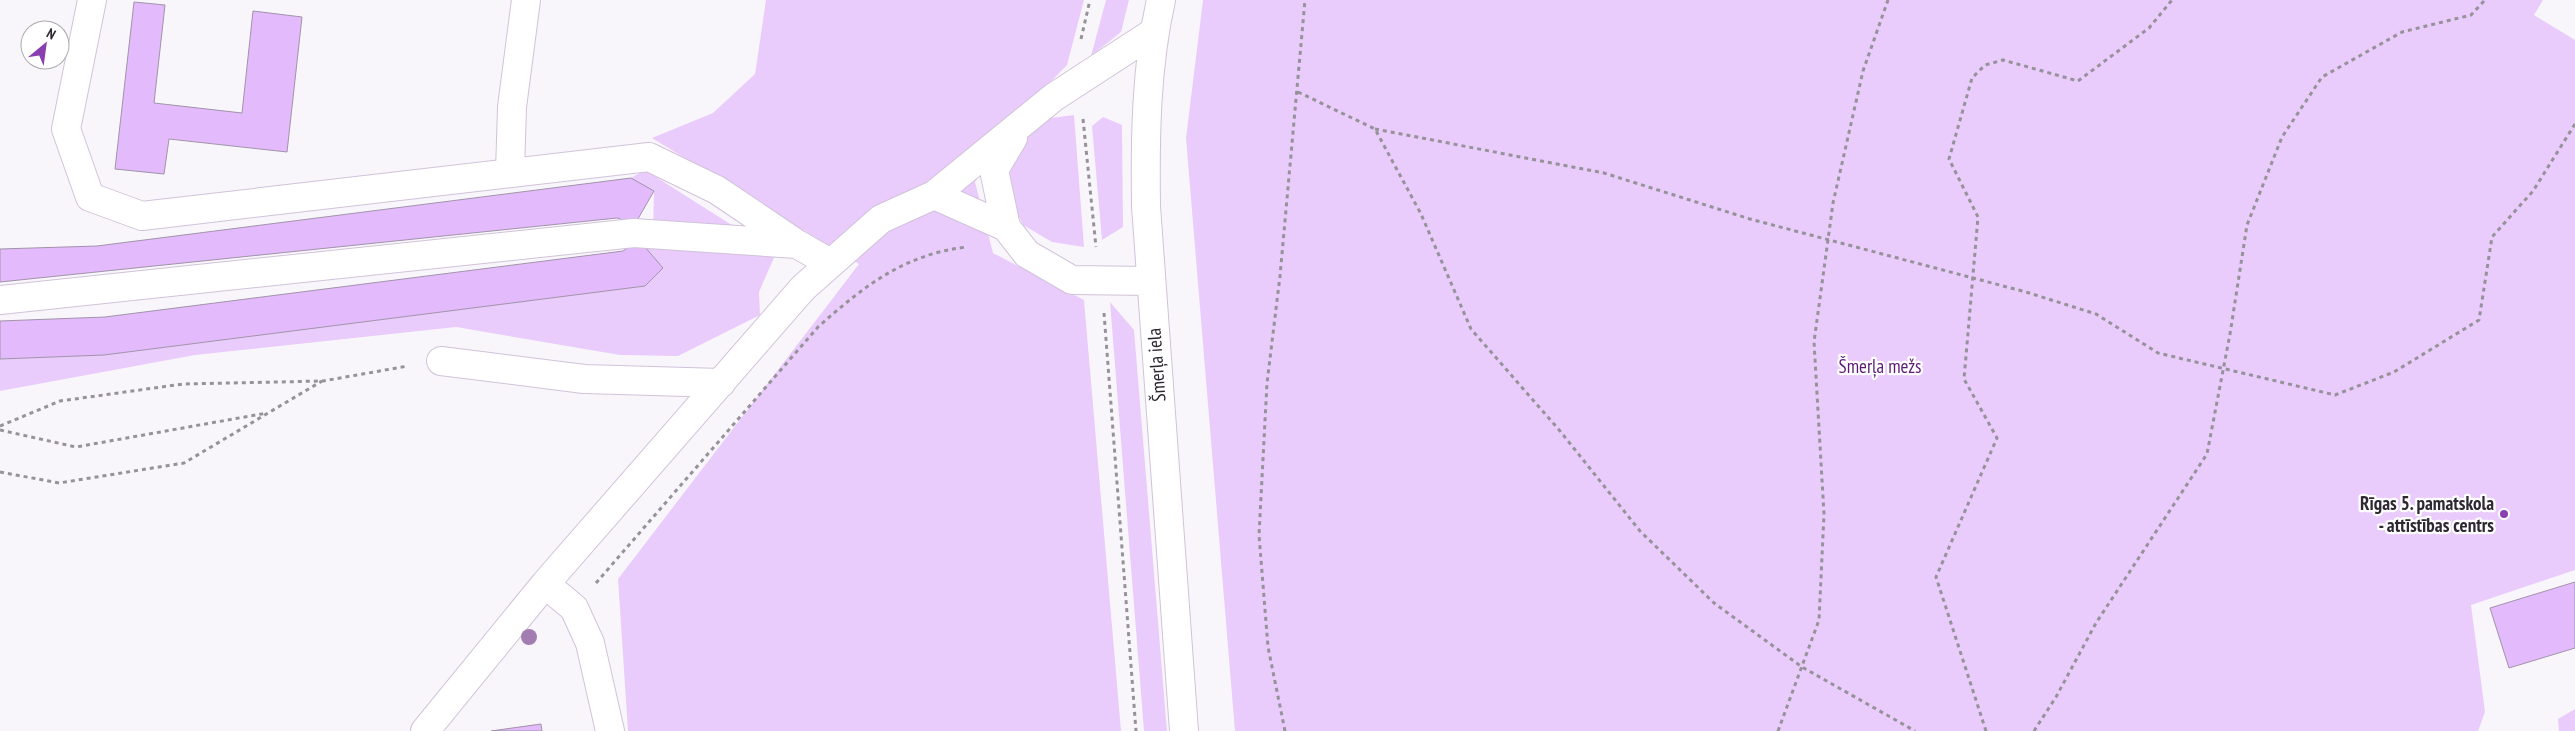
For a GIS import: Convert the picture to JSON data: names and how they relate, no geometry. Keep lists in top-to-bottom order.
{
  "streets": {
    "street": ["Šmerļa iela"]
  },
  "parks": ["Šmerļa mežs"],
  "places": ["Rīgas 5. pamatskola - attīstības centrs"],
  "north": "top right"
}
